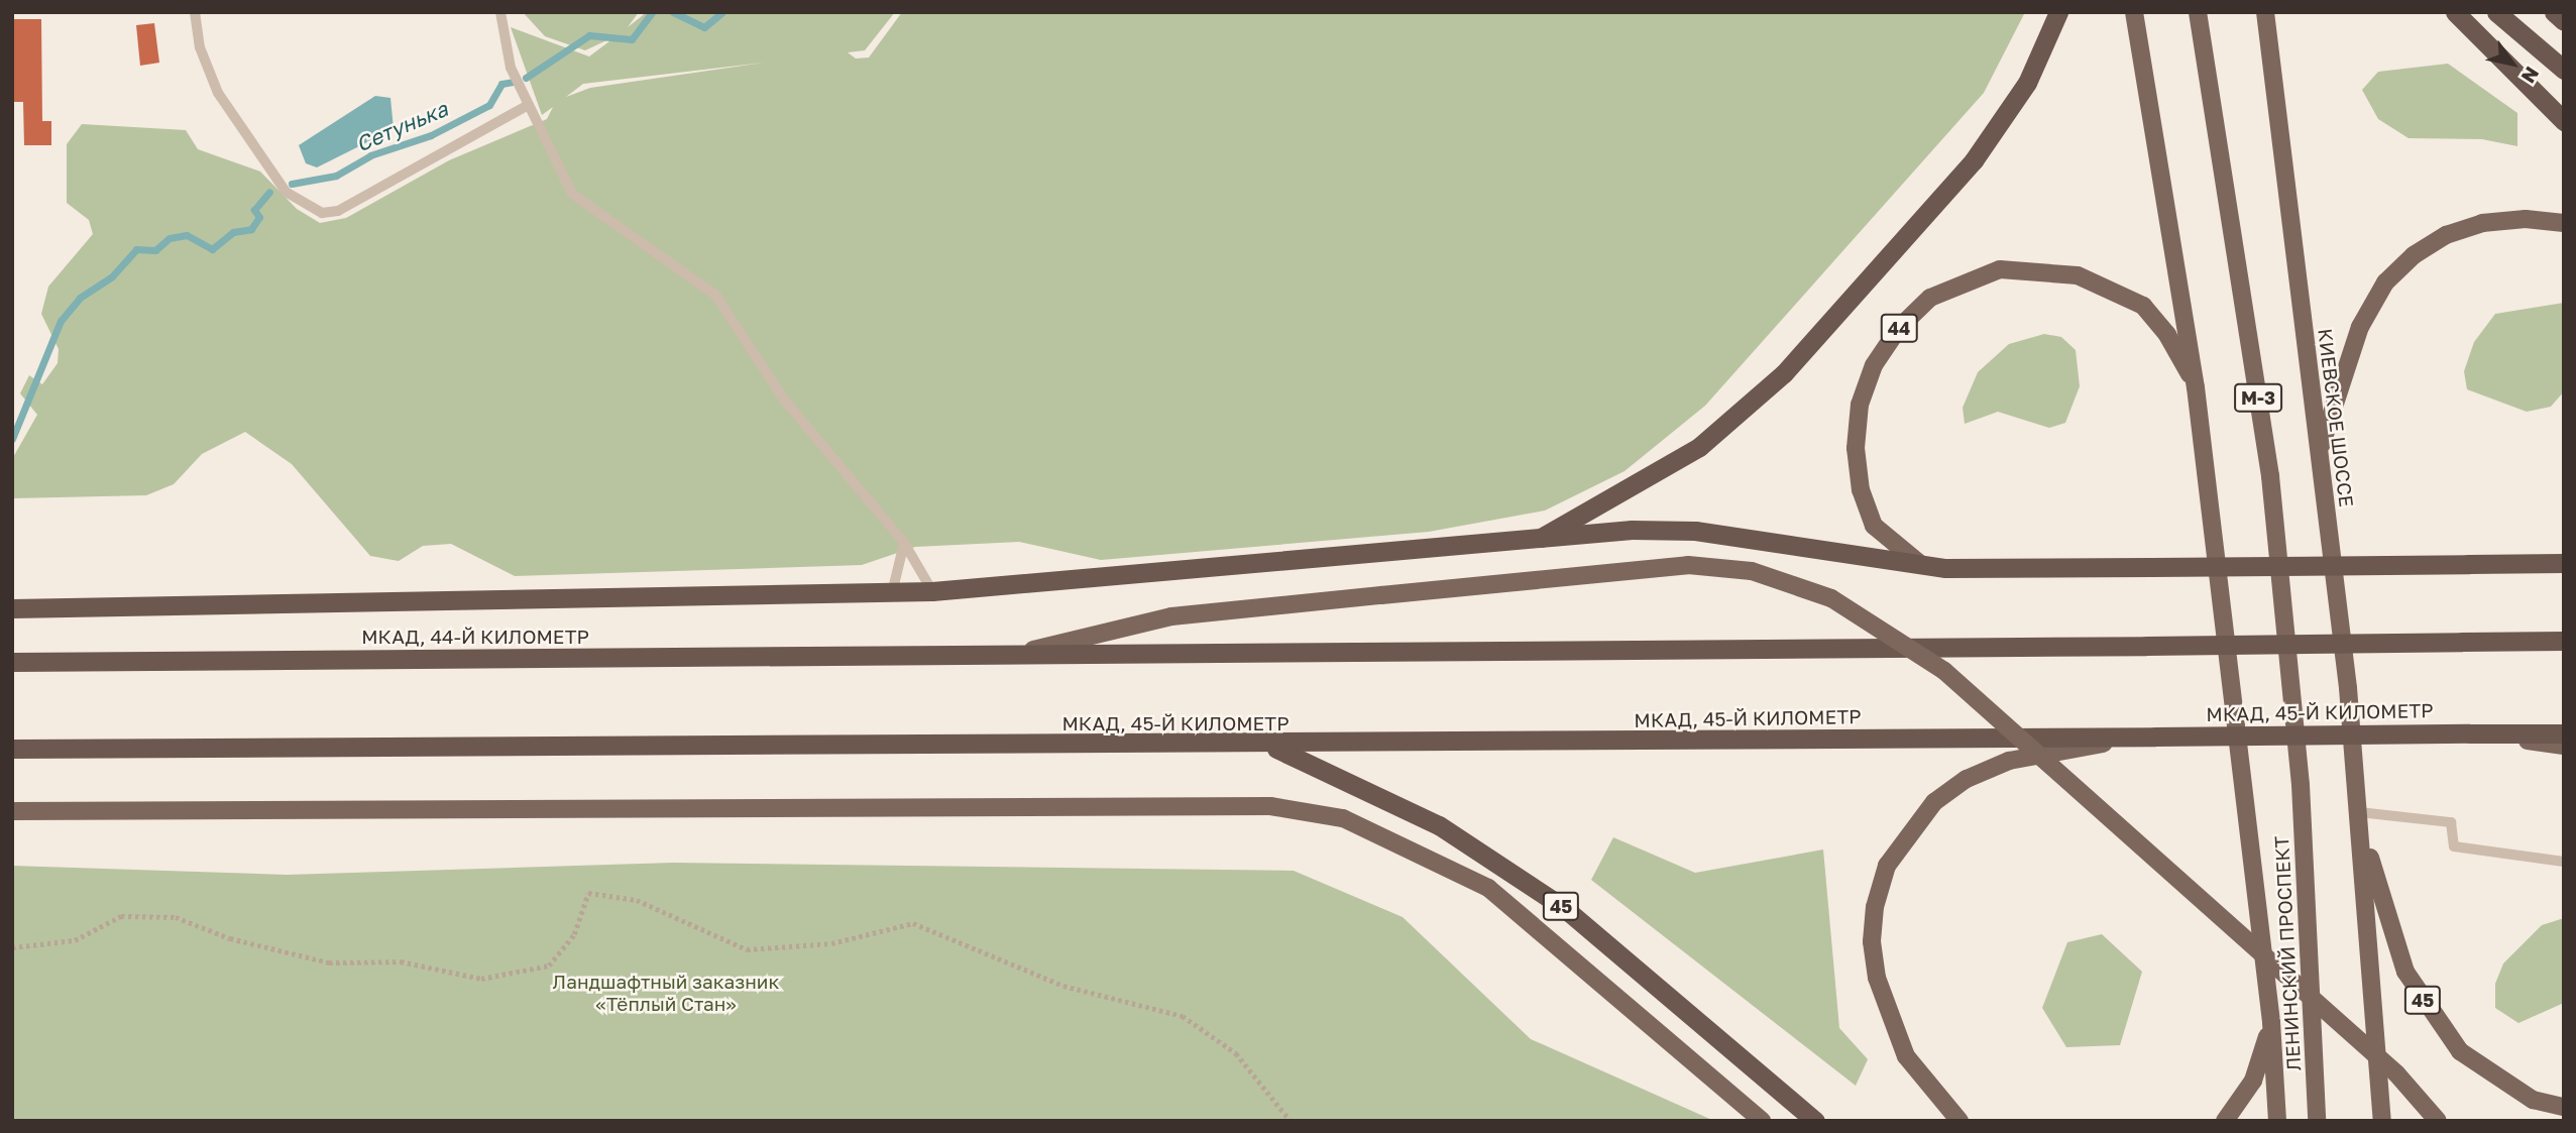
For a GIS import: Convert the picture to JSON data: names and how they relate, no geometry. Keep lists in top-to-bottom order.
{
  "streets": {
    "highway": ["МКАД, 44-Й КИЛОМЕТР", "МКАД, 45-Й КИЛОМЕТР", "45"],
    "main road": [
      "44",
      "М-3",
      "КИЕВСКОЕ ШОССЕ",
      "ЛЕНИНСКИЙ ПРОСПЕКТ"
    ]
  },
  "crossings": [
    ["КИЕВСКОЕ ШОССЕ", "45"],
    ["МКАД, 45-Й КИЛОМЕТР", "45"]
  ],
  "water": ["Сетунька"],
  "parks": ["Ландшафтный заказник «Тёплый Стан»"],
  "north": "bottom right"
}
